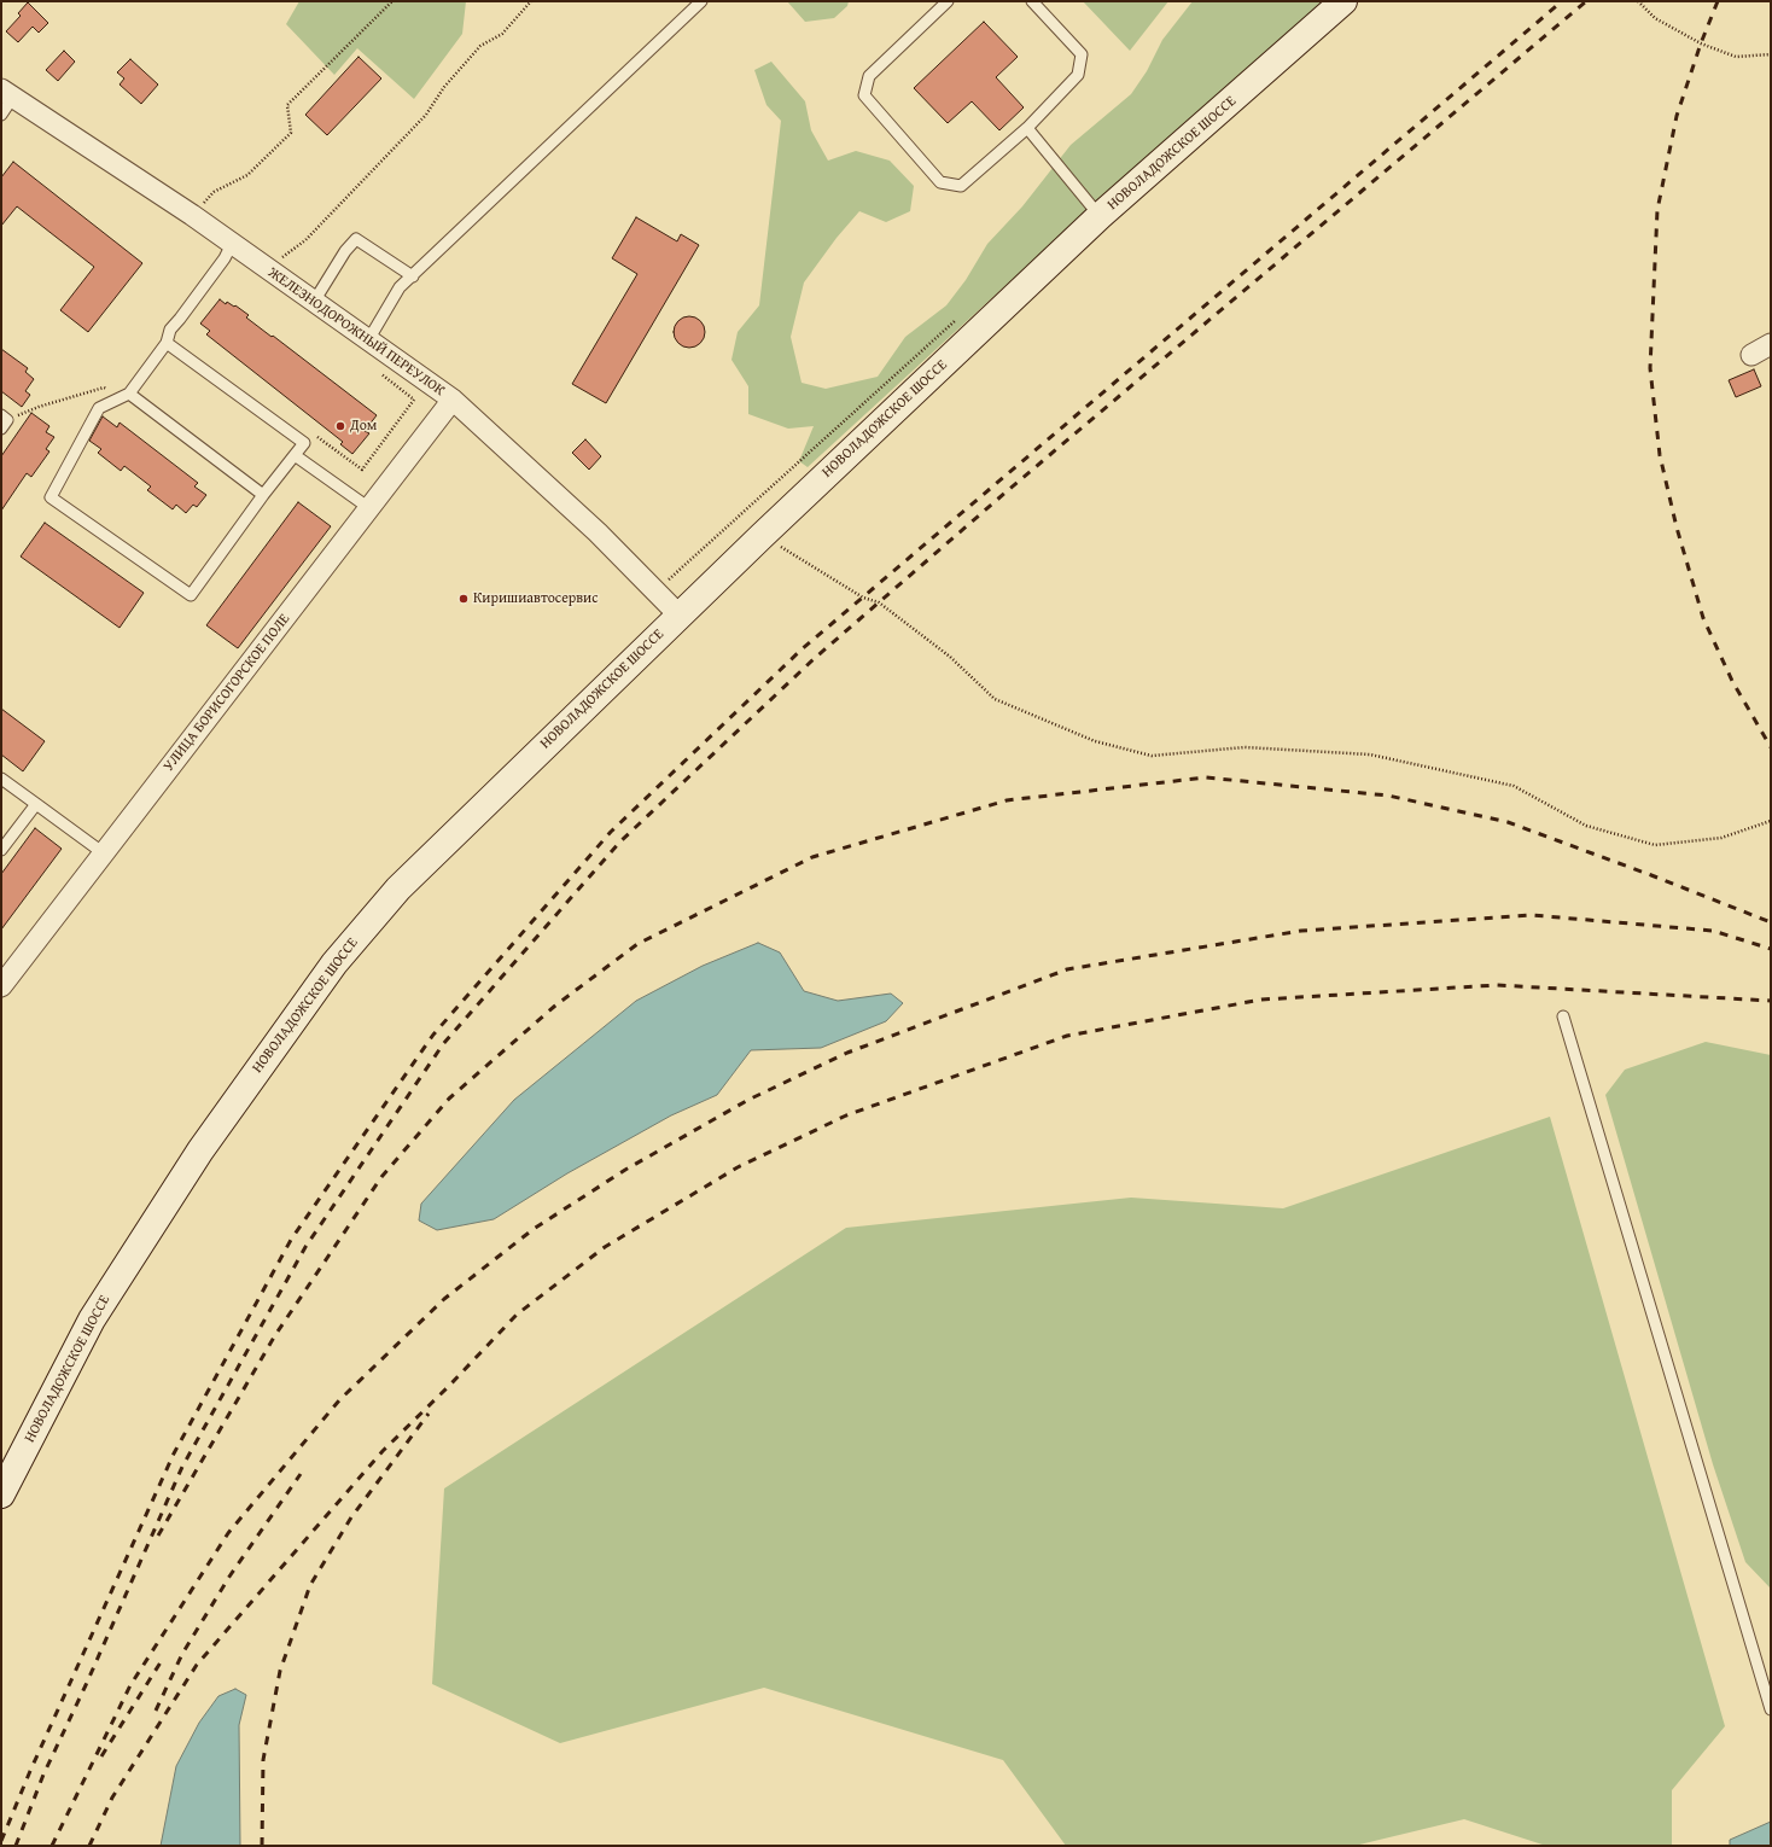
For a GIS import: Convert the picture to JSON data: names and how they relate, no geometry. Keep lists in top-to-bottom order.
{
  "streets": {
    "main road": ["НОВОЛАДОЖСКОЕ ШОССЕ"],
    "street": ["ЖЕЛЕЗНОДОРОЖНЫЙ ПЕРЕУЛОК", "УЛИЦА БОРИСОГОРСКОЕ ПОЛЕ"]
  },
  "crossings": [
    ["НОВОЛАДОЖСКОЕ ШОССЕ", "ЖЕЛЕЗНОДОРОЖНЫЙ ПЕРЕУЛОК"],
    ["ЖЕЛЕЗНОДОРОЖНЫЙ ПЕРЕУЛОК", "УЛИЦА БОРИСОГОРСКОЕ ПОЛЕ"]
  ],
  "places": ["Дом", "Киришиавтосервис"]
}
